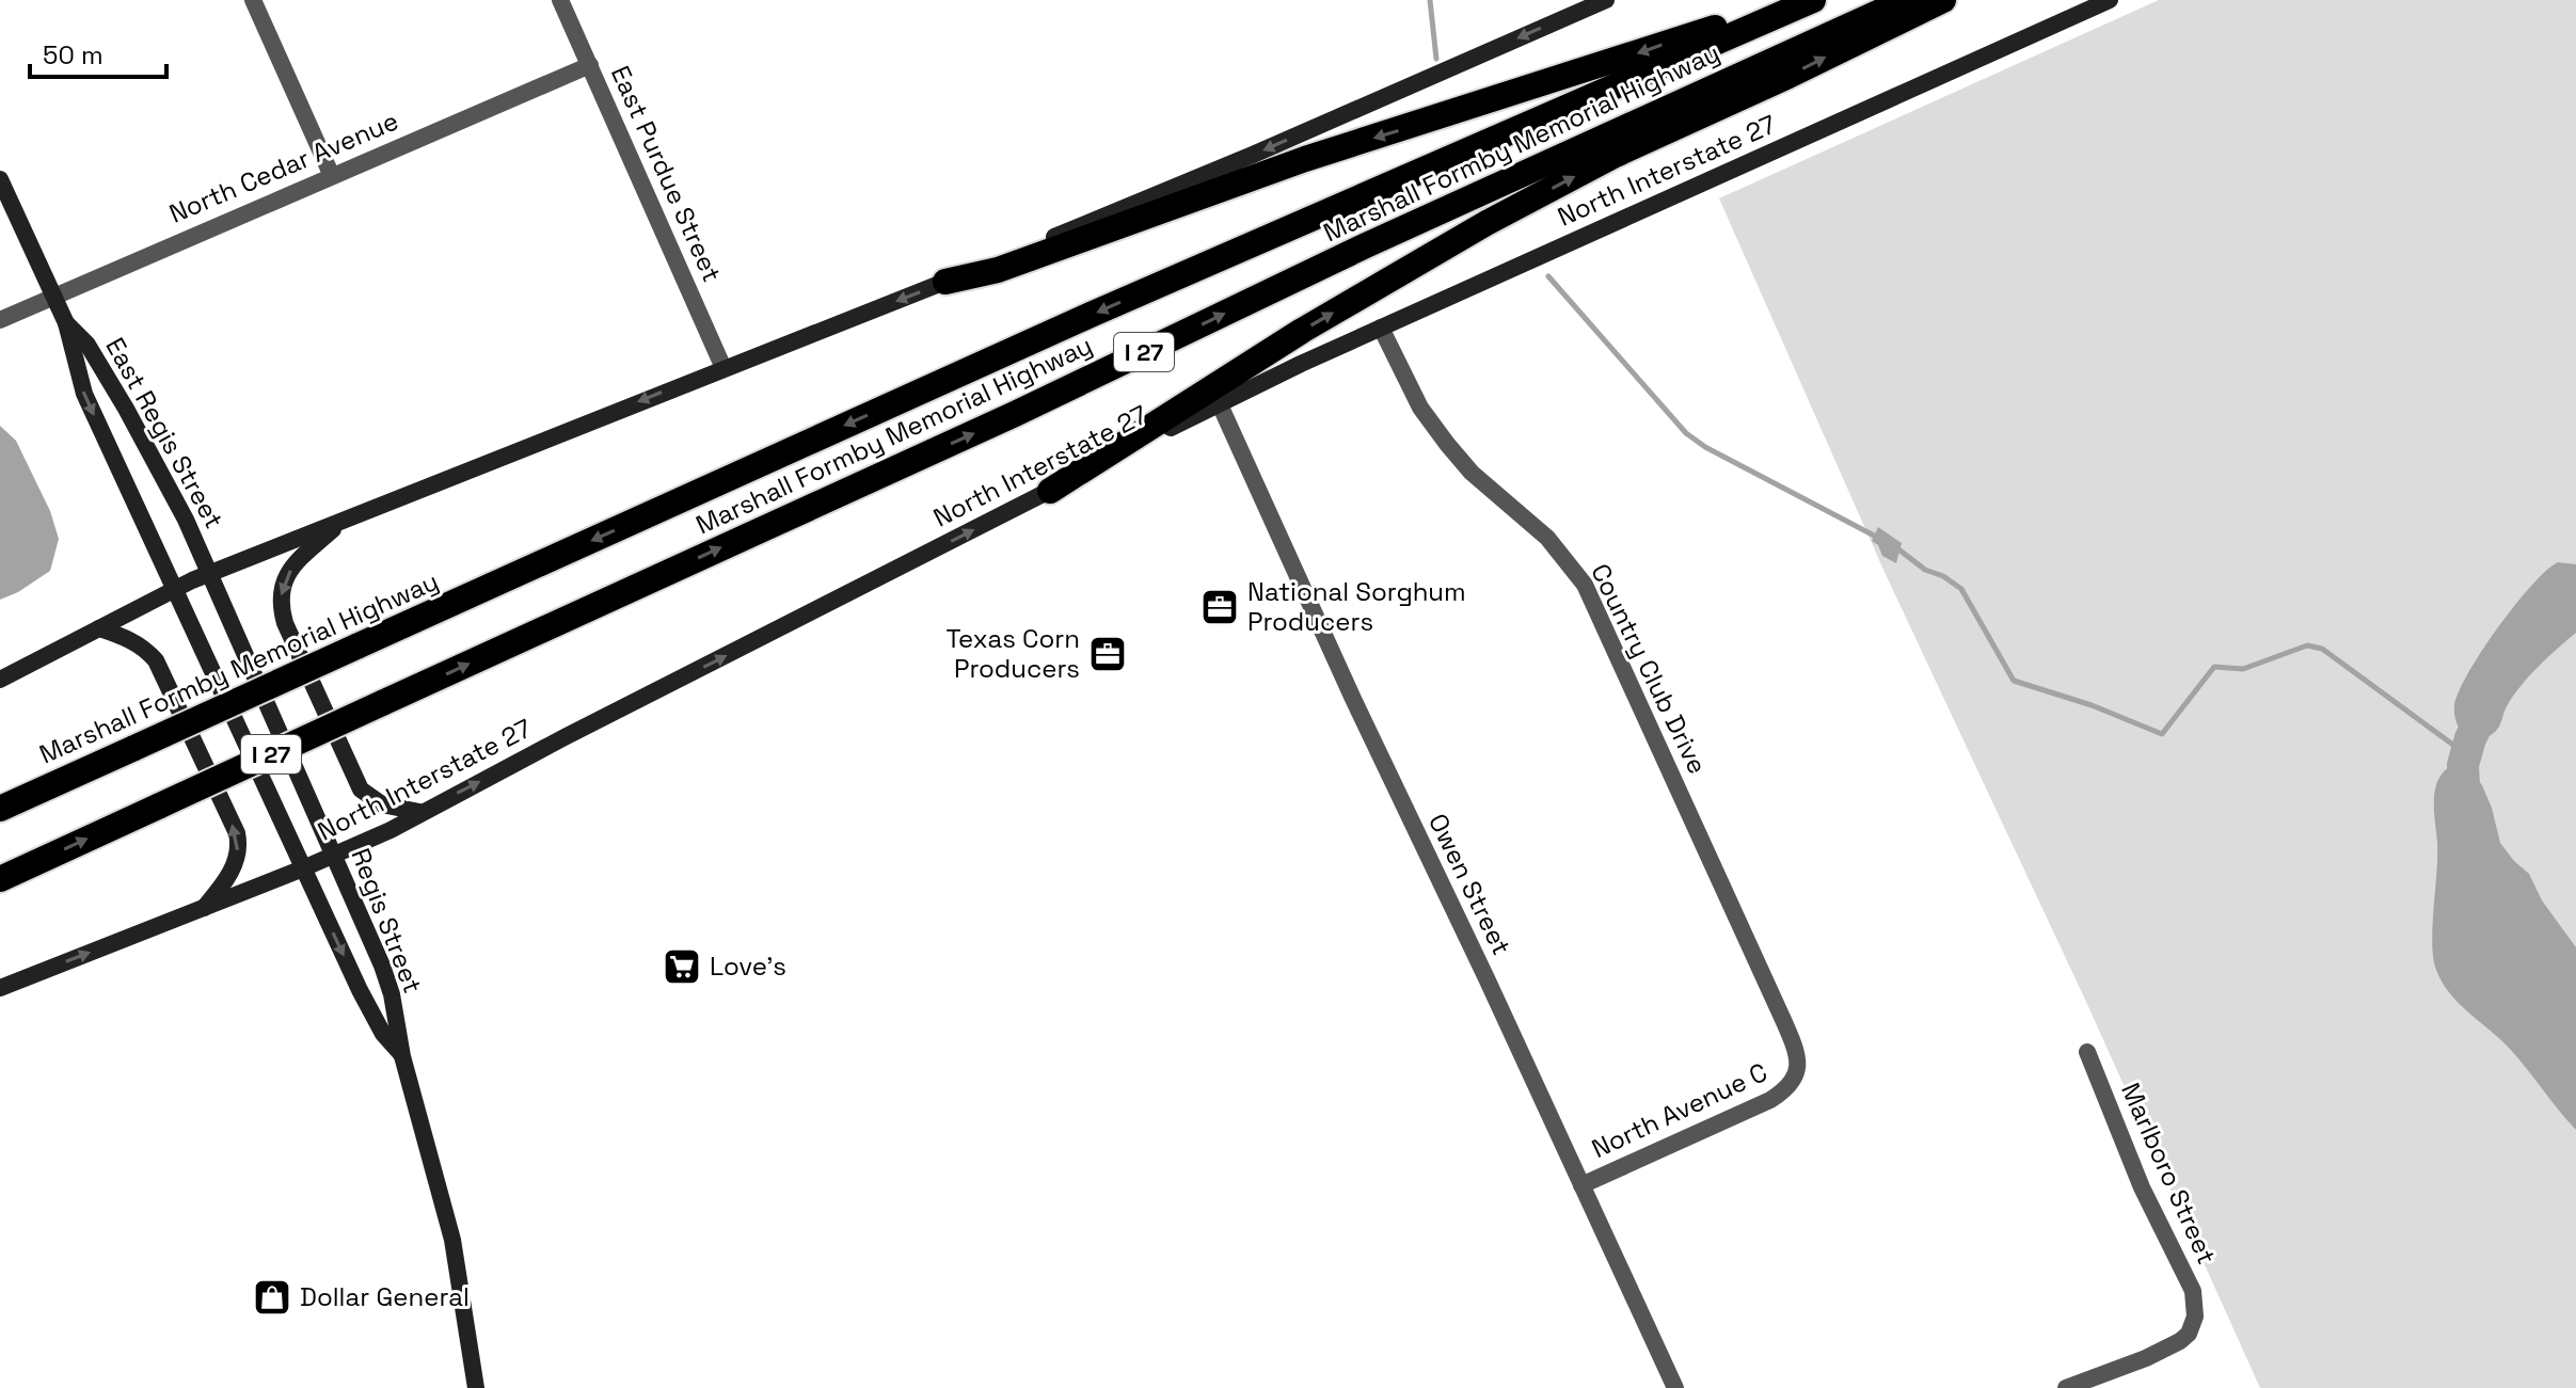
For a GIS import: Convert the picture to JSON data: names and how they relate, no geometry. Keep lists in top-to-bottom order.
{
  "streets": {
    "highway": ["Marshall Formby Memorial Highway", "I 27"],
    "main road": ["North Interstate 27", "East Regis Street", "Regis Street"],
    "street": [
      "North Cedar Avenue",
      "East Purdue Street",
      "Country Club Drive",
      "Owen Street",
      "North Avenue C",
      "Marlboro Street"
    ]
  },
  "crossings": [
    ["North Cedar Avenue", "East Purdue Street"],
    ["North Cedar Avenue", "East Regis Street"],
    ["North Interstate 27", "Country Club Drive"],
    ["North Interstate 27", "Owen Street"],
    ["North Interstate 27", "Regis Street"],
    ["East Regis Street", "Regis Street"],
    ["Country Club Drive", "North Avenue C"],
    ["Owen Street", "North Avenue C"]
  ],
  "one_way": ["North Interstate 27"],
  "places": {
    "office": ["National Sorghum Producers", "Texas Corn Producers"],
    "supermarket": ["Love's"],
    "shop": ["Dollar General"]
  },
  "scale_bar": "50 m"
}
